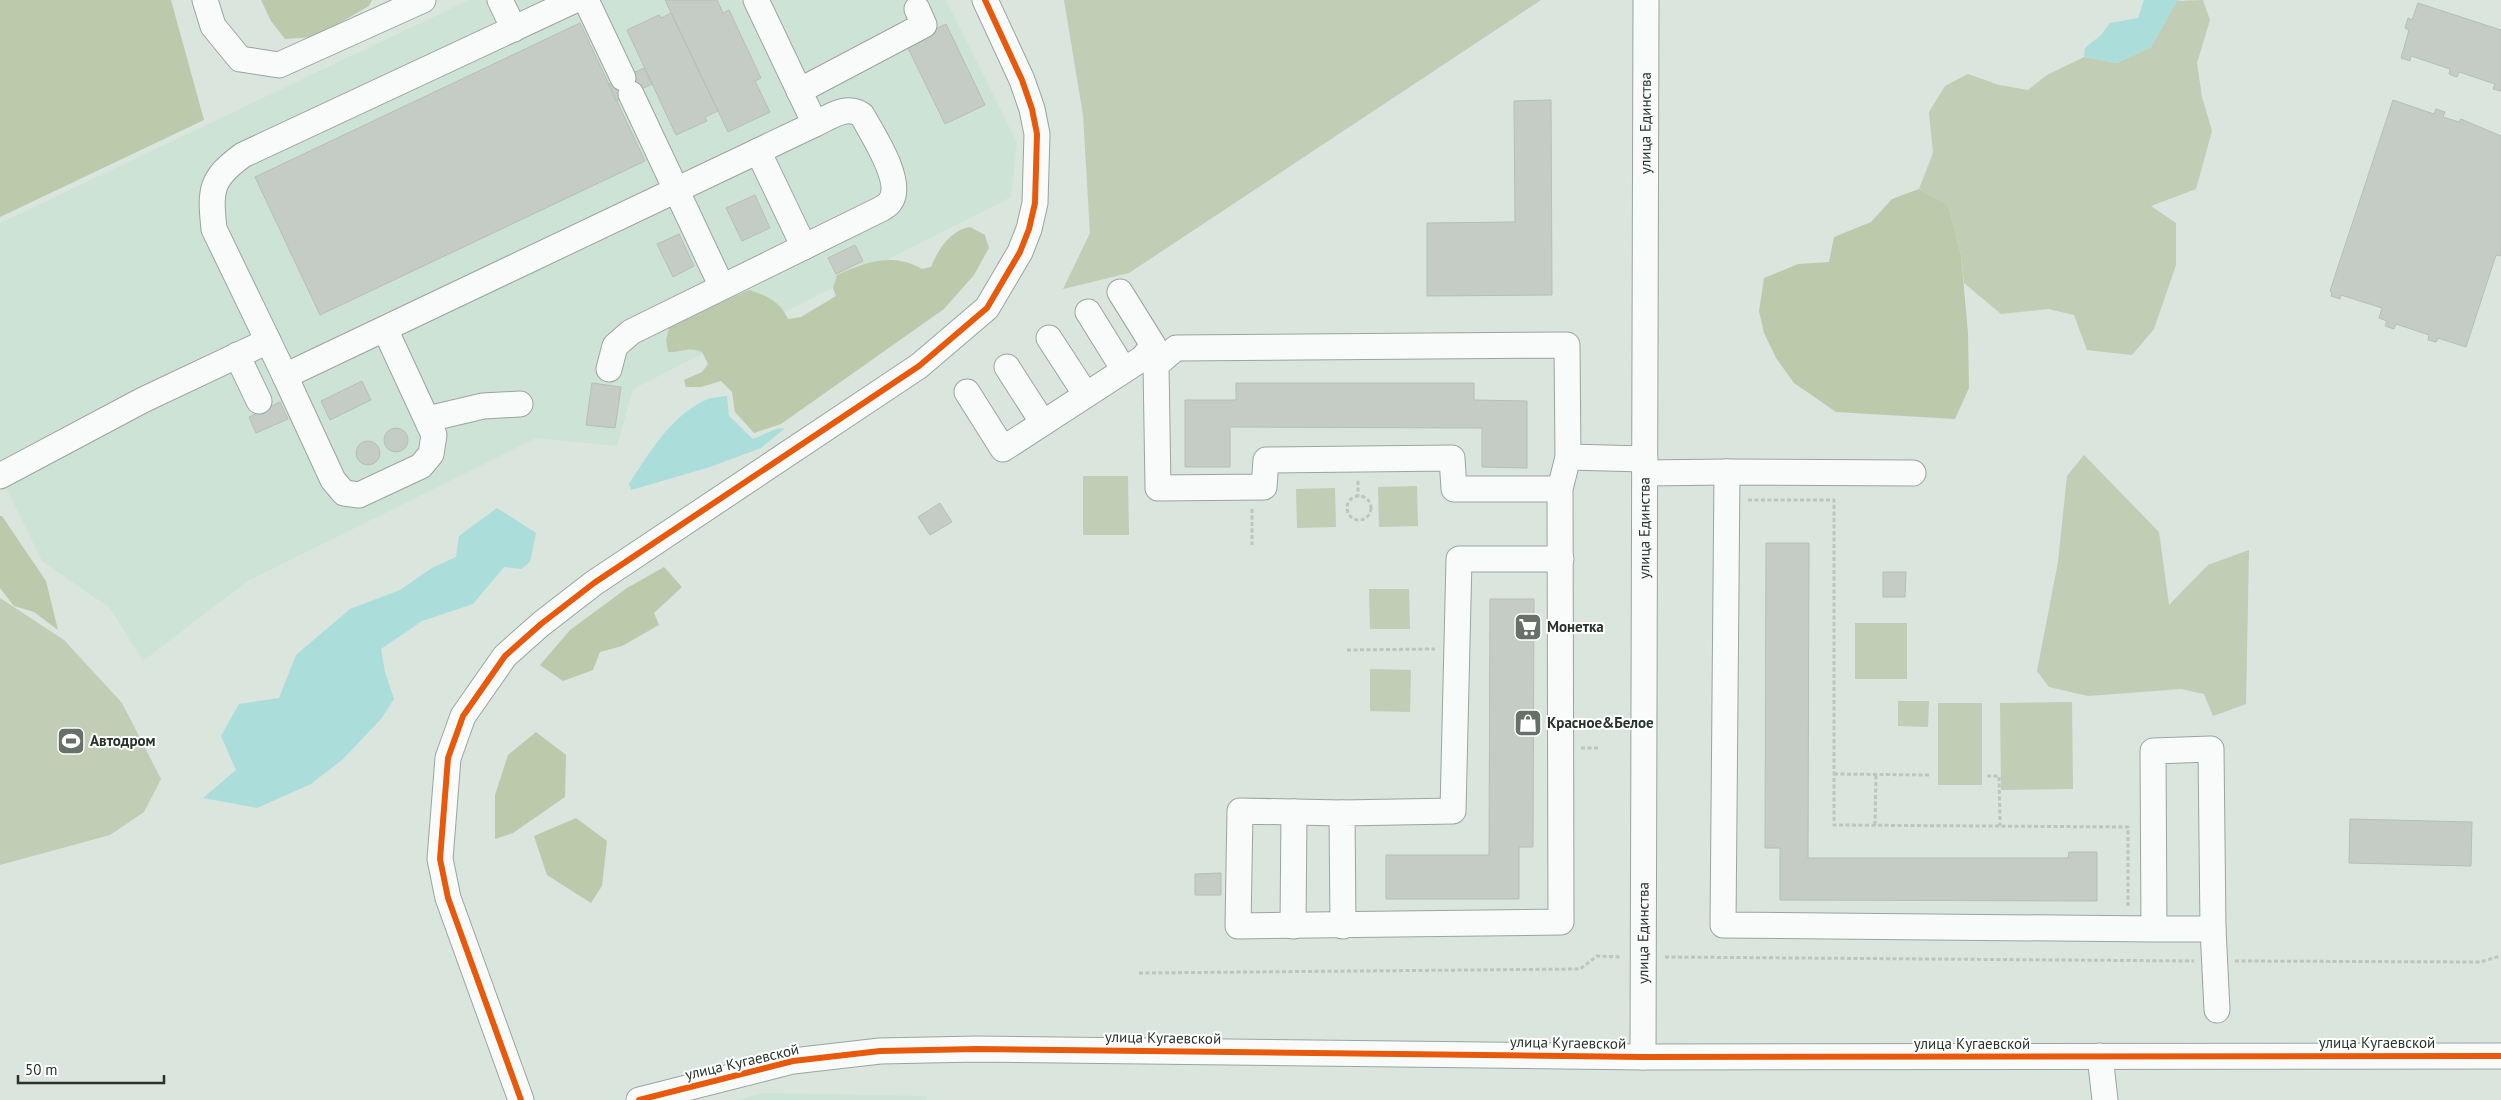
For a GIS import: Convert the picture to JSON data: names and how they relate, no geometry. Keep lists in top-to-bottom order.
{
  "streets": {
    "street": ["улица Единства", "улица Кугаевской"]
  },
  "crossings": [
    ["улица Единства", "улица Кугаевской"]
  ],
  "places": {
    "supermarket": ["Монетка"],
    "shop": ["Красное&Белое"],
    "sports": ["Автодром"]
  },
  "scale_bar": "50 m"
}
